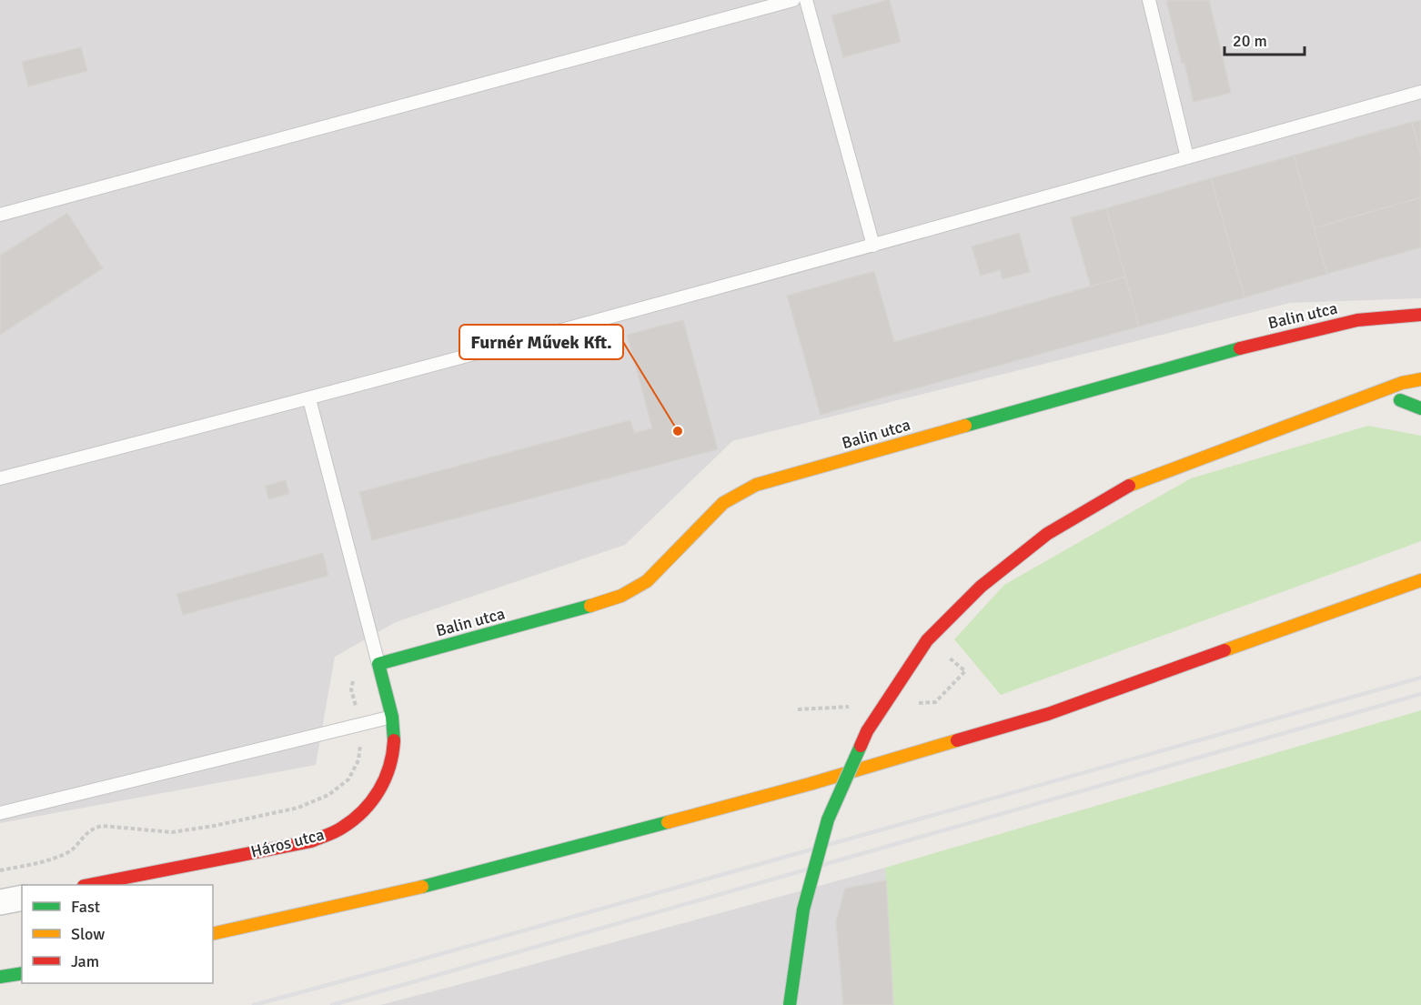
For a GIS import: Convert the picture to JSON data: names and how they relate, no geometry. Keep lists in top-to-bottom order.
{
  "streets": {
    "street": ["Balin utca", "Háros utca"]
  },
  "crossings": [
    ["Balin utca", "Háros utca"]
  ],
  "places": ["Furnér Művek Kft."],
  "legend": ["Fast", "Slow", "Jam"],
  "scale_bar": "20 m"
}
